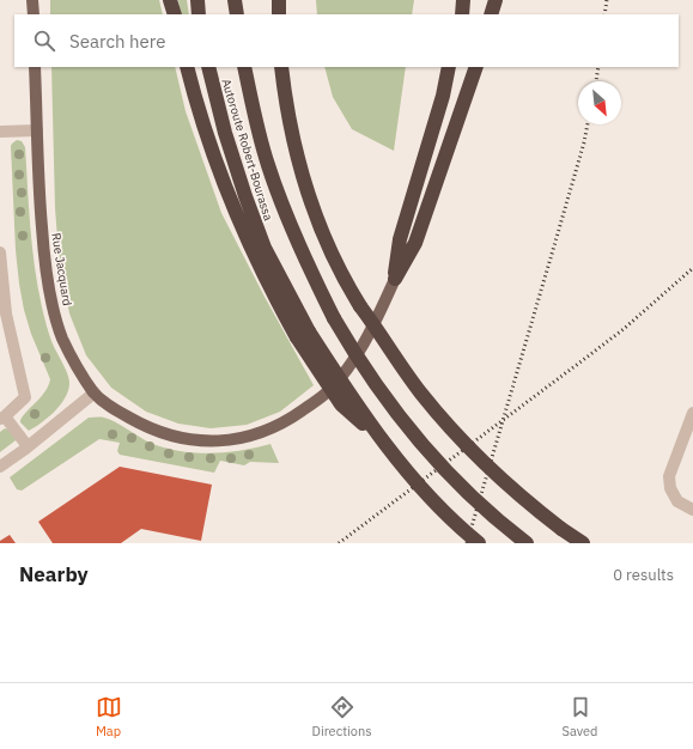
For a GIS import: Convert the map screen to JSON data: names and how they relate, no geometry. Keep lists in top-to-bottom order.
{
  "streets": {
    "highway": ["Autoroute Robert-Bourassa"],
    "main road": ["Rue Jacquard"]
  },
  "north": "bottom right",
  "page": {
    "search": "Search here",
    "heading": ["Nearby", "0 results"],
    "nav": ["Map", "Directions", "Saved"]
  }
}
